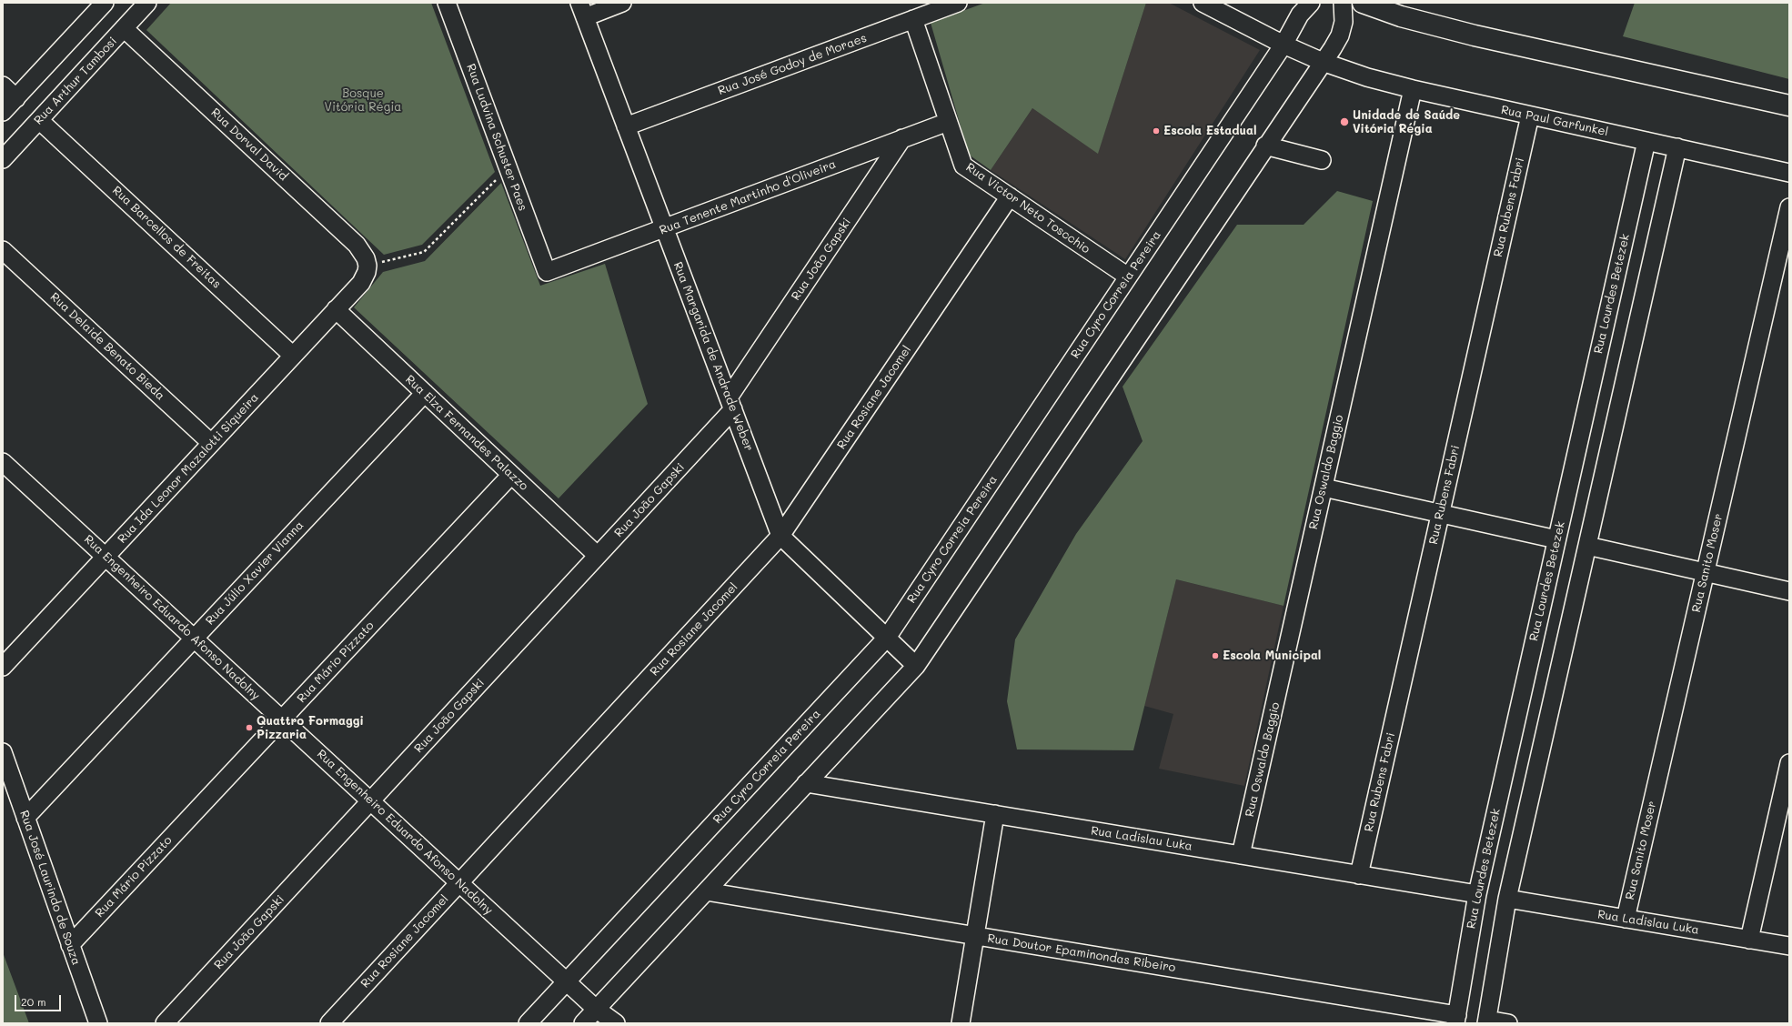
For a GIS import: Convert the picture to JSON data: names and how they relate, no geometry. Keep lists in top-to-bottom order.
{
  "streets": {
    "street": [
      "Rua José Godoy de Moraes",
      "Rua Arthur Tambosi",
      "Rua Paul Garfunkel",
      "Rua Ludvina Schuster Paes",
      "Rua Dorval David",
      "Rua Tenente Martinho d'Oliveira",
      "Rua Rubens Fabri",
      "Rua Victor Neto Toscchio",
      "Rua Barcellos de Freitas",
      "Rua João Gapski",
      "Rua Lourdes Betezek",
      "Rua Cyro Correia Pereira",
      "Rua Delaide Benato Bieda",
      "Rua Margarida de Andrade Weber",
      "Rua Rosiane Jacomel",
      "Rua Elza Fernandes Palazzo",
      "Rua Ida Leonor Mazalotti Siqueira",
      "Rua Oswaldo Baggio",
      "Rua Sanito Moser",
      "Rua Júlio Xavier Vianna",
      "Rua Engenheiro Eduardo Afonso Nadolny",
      "Rua Mário Pizzato",
      "Rua Ladislau Luka",
      "Rua José Laurindo de Souza",
      "Rua Doutor Epaminondas Ribeiro"
    ]
  },
  "crossings": [
    ["Rua José Godoy de Moraes", "Rua Victor Neto Toscchio"],
    ["Rua José Godoy de Moraes", "Rua Margarida de Andrade Weber"],
    ["Rua Arthur Tambosi", "Rua Dorval David"],
    ["Rua Arthur Tambosi", "Rua Barcellos de Freitas"],
    ["Rua Paul Garfunkel", "Rua Rubens Fabri"],
    ["Rua Paul Garfunkel", "Rua Lourdes Betezek"],
    ["Rua Paul Garfunkel", "Rua Cyro Correia Pereira"],
    ["Rua Paul Garfunkel", "Rua Oswaldo Baggio"],
    ["Rua Ludvina Schuster Paes", "Rua Tenente Martinho d'Oliveira"],
    ["Rua Dorval David", "Rua Ida Leonor Mazalotti Siqueira"],
    ["Rua Tenente Martinho d'Oliveira", "Rua Victor Neto Toscchio"],
    ["Rua Tenente Martinho d'Oliveira", "Rua João Gapski"],
    ["Rua Tenente Martinho d'Oliveira", "Rua Margarida de Andrade Weber"],
    ["Rua Rubens Fabri", "Rua Ladislau Luka"],
    ["Rua Victor Neto Toscchio", "Rua Cyro Correia Pereira"],
    ["Rua Victor Neto Toscchio", "Rua Rosiane Jacomel"],
    ["Rua Barcellos de Freitas", "Rua Ida Leonor Mazalotti Siqueira"],
    ["Rua João Gapski", "Rua Margarida de Andrade Weber"],
    ["Rua João Gapski", "Rua Elza Fernandes Palazzo"],
    ["Rua João Gapski", "Rua Engenheiro Eduardo Afonso Nadolny"],
    ["Rua Lourdes Betezek", "Rua Ladislau Luka"],
    ["Rua Lourdes Betezek", "Rua Doutor Epaminondas Ribeiro"],
    ["Rua Cyro Correia Pereira", "Rua Margarida de Andrade Weber"],
    ["Rua Cyro Correia Pereira", "Rua Engenheiro Eduardo Afonso Nadolny"],
    ["Rua Delaide Benato Bieda", "Rua Ida Leonor Mazalotti Siqueira"],
    ["Rua Margarida de Andrade Weber", "Rua Rosiane Jacomel"],
    ["Rua Rosiane Jacomel", "Rua Engenheiro Eduardo Afonso Nadolny"],
    ["Rua Elza Fernandes Palazzo", "Rua Ida Leonor Mazalotti Siqueira"],
    ["Rua Elza Fernandes Palazzo", "Rua Júlio Xavier Vianna"],
    ["Rua Elza Fernandes Palazzo", "Rua Mário Pizzato"],
    ["Rua Ida Leonor Mazalotti Siqueira", "Rua Engenheiro Eduardo Afonso Nadolny"],
    ["Rua Oswaldo Baggio", "Rua Ladislau Luka"],
    ["Rua Sanito Moser", "Rua Ladislau Luka"],
    ["Rua Júlio Xavier Vianna", "Rua Engenheiro Eduardo Afonso Nadolny"],
    ["Rua Júlio Xavier Vianna", "Rua José Laurindo de Souza"],
    ["Rua Engenheiro Eduardo Afonso Nadolny", "Rua Mário Pizzato"],
    ["Rua Mário Pizzato", "Rua José Laurindo de Souza"]
  ],
  "parks": ["Bosque Vitória Régia"],
  "places": [
    "Unidade de Saúde Vitória Régia",
    "Escola Estadual",
    "Escola Municipal",
    "Quattro Formaggi Pizzaria"
  ],
  "scale_bar": "20 m"
}
